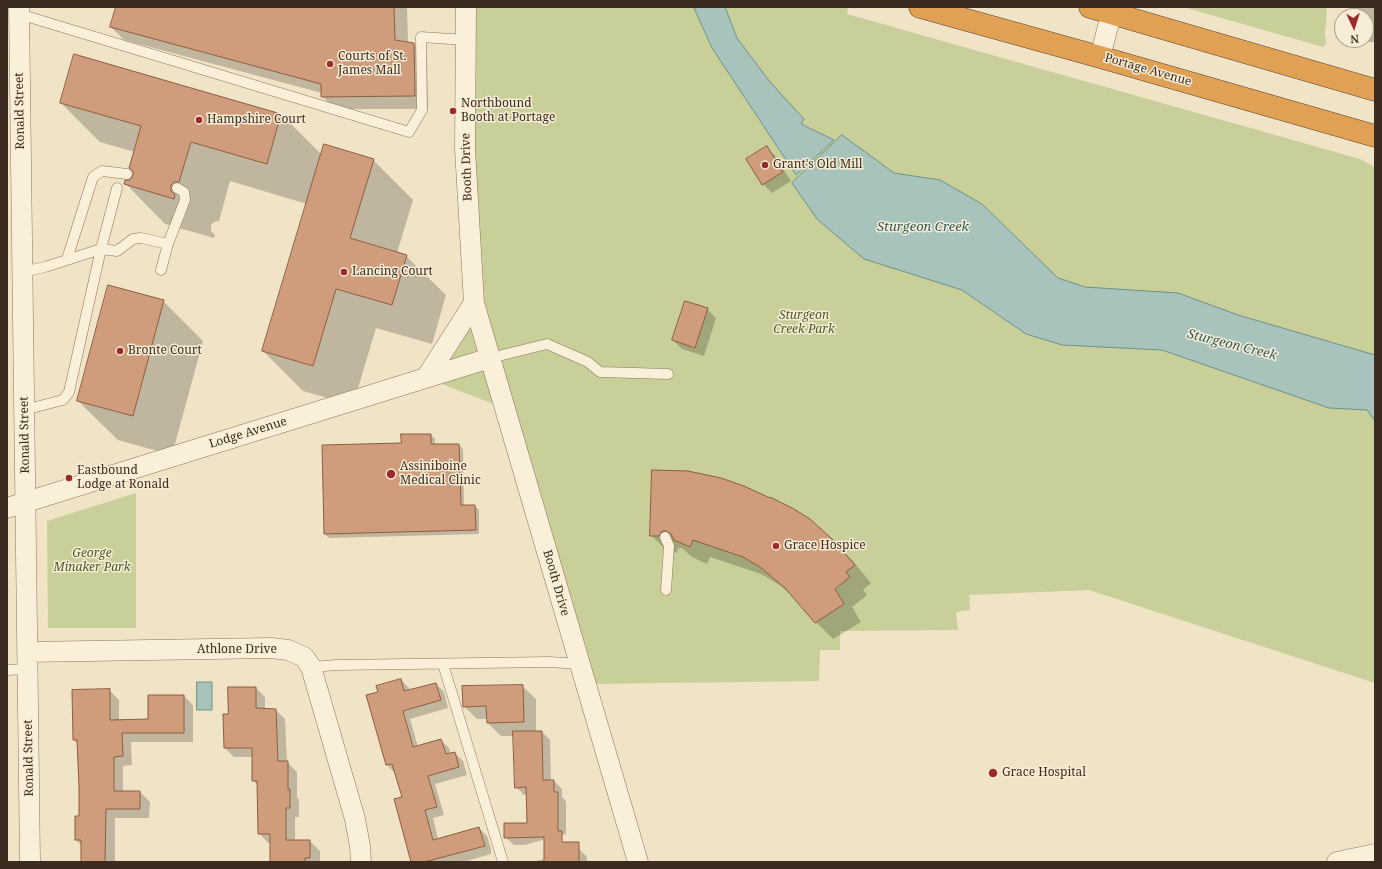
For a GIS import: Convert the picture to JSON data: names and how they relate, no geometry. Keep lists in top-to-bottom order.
{
  "streets": {
    "highway": ["Portage Avenue"],
    "street": [
      "Ronald Street",
      "Booth Drive",
      "Lodge Avenue",
      "Athlone Drive"
    ]
  },
  "crossings": [
    ["Ronald Street", "Lodge Avenue"],
    ["Ronald Street", "Athlone Drive"],
    ["Booth Drive", "Lodge Avenue"]
  ],
  "water": ["Sturgeon Creek"],
  "parks": ["Sturgeon Creek Park", "George Minaker Park"],
  "places": [
    "Courts of St. James Mall",
    "Northbound Booth at Portage",
    "Hampshire Court",
    "Grant's Old Mill",
    "Lancing Court",
    "Bronte Court",
    "Assiniboine Medical Clinic",
    "Eastbound Lodge at Ronald",
    "Grace Hospice",
    "Grace Hospital"
  ],
  "north": "bottom"
}
